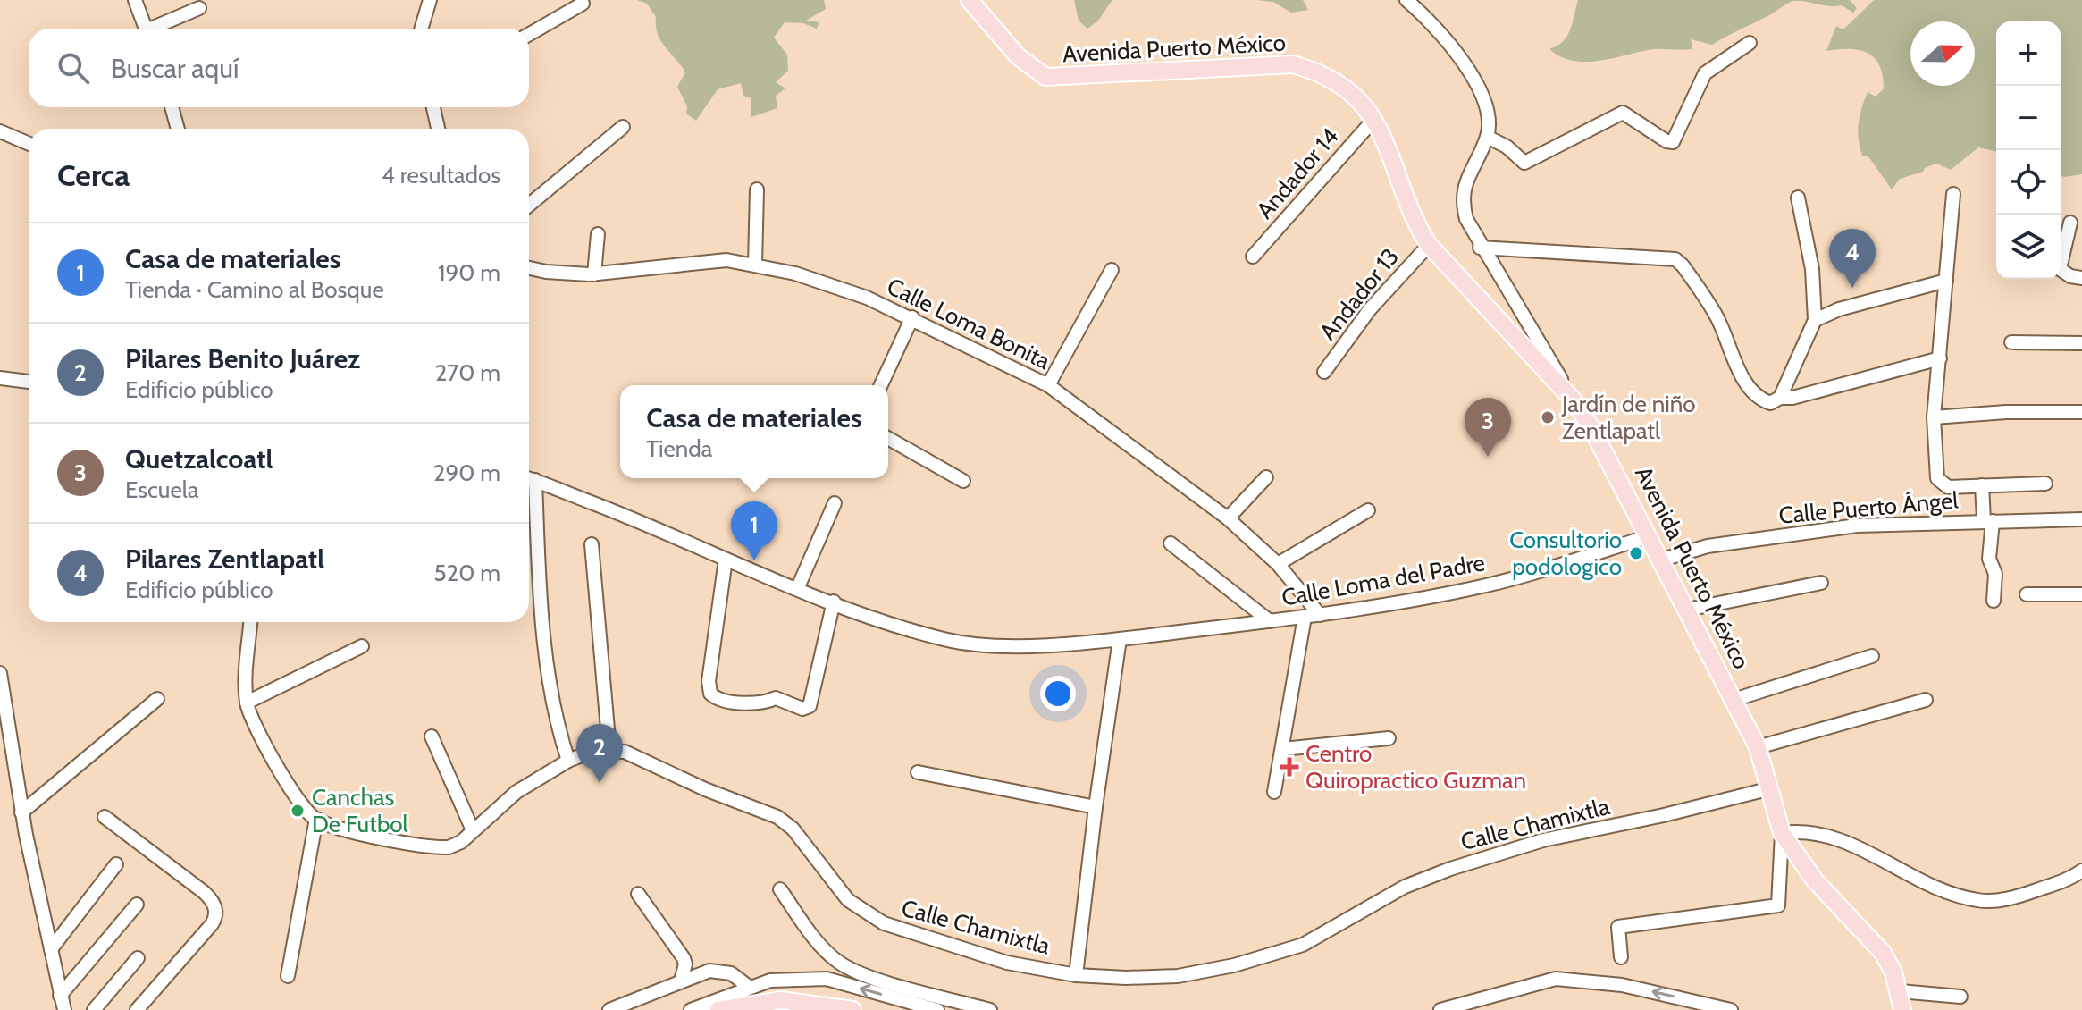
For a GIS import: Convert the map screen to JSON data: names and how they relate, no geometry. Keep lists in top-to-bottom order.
{
  "streets": {
    "main road": ["Avenida Puerto México"],
    "street": [
      "Andador 14",
      "Andador 13",
      "Calle Loma Bonita",
      "Calle Puerto Ángel",
      "Calle Loma del Padre",
      "Calle Chamixtla"
    ]
  },
  "crossings": [
    ["Avenida Puerto México", "Andador 14"],
    ["Avenida Puerto México", "Andador 13"],
    ["Avenida Puerto México", "Calle Puerto Ángel"],
    ["Avenida Puerto México", "Calle Loma del Padre"],
    ["Avenida Puerto México", "Calle Chamixtla"],
    ["Calle Loma Bonita", "Calle Loma del Padre"]
  ],
  "places": {
    "other": ["Jardín de niño Zentlapatl", "Consultorio podologico", "Canchas De Futbol"],
    "health": ["Centro Quiropractico Guzman"]
  },
  "north": "right",
  "page": {
    "map_buttons": ["+", "−"],
    "search": "Buscar aquí",
    "heading": ["Cerca", "4 resultados"],
    "list": [
      {
        "mark": "1",
        "name": "Casa de materiales",
        "note": "Tienda · Camino al Bosque",
        "value": "190 m"
      },
      {
        "mark": "2",
        "name": "Pilares Benito Juárez",
        "note": "Edificio público",
        "value": "270 m"
      },
      {
        "mark": "3",
        "name": "Quetzalcoatl",
        "note": "Escuela",
        "value": "290 m"
      },
      {
        "mark": "4",
        "name": "Pilares Zentlapatl",
        "note": "Edificio público",
        "value": "520 m"
      }
    ],
    "pins": [
      "4",
      "3",
      "1",
      "2"
    ],
    "popup": ["Casa de materiales", "Tienda"]
  }
}
